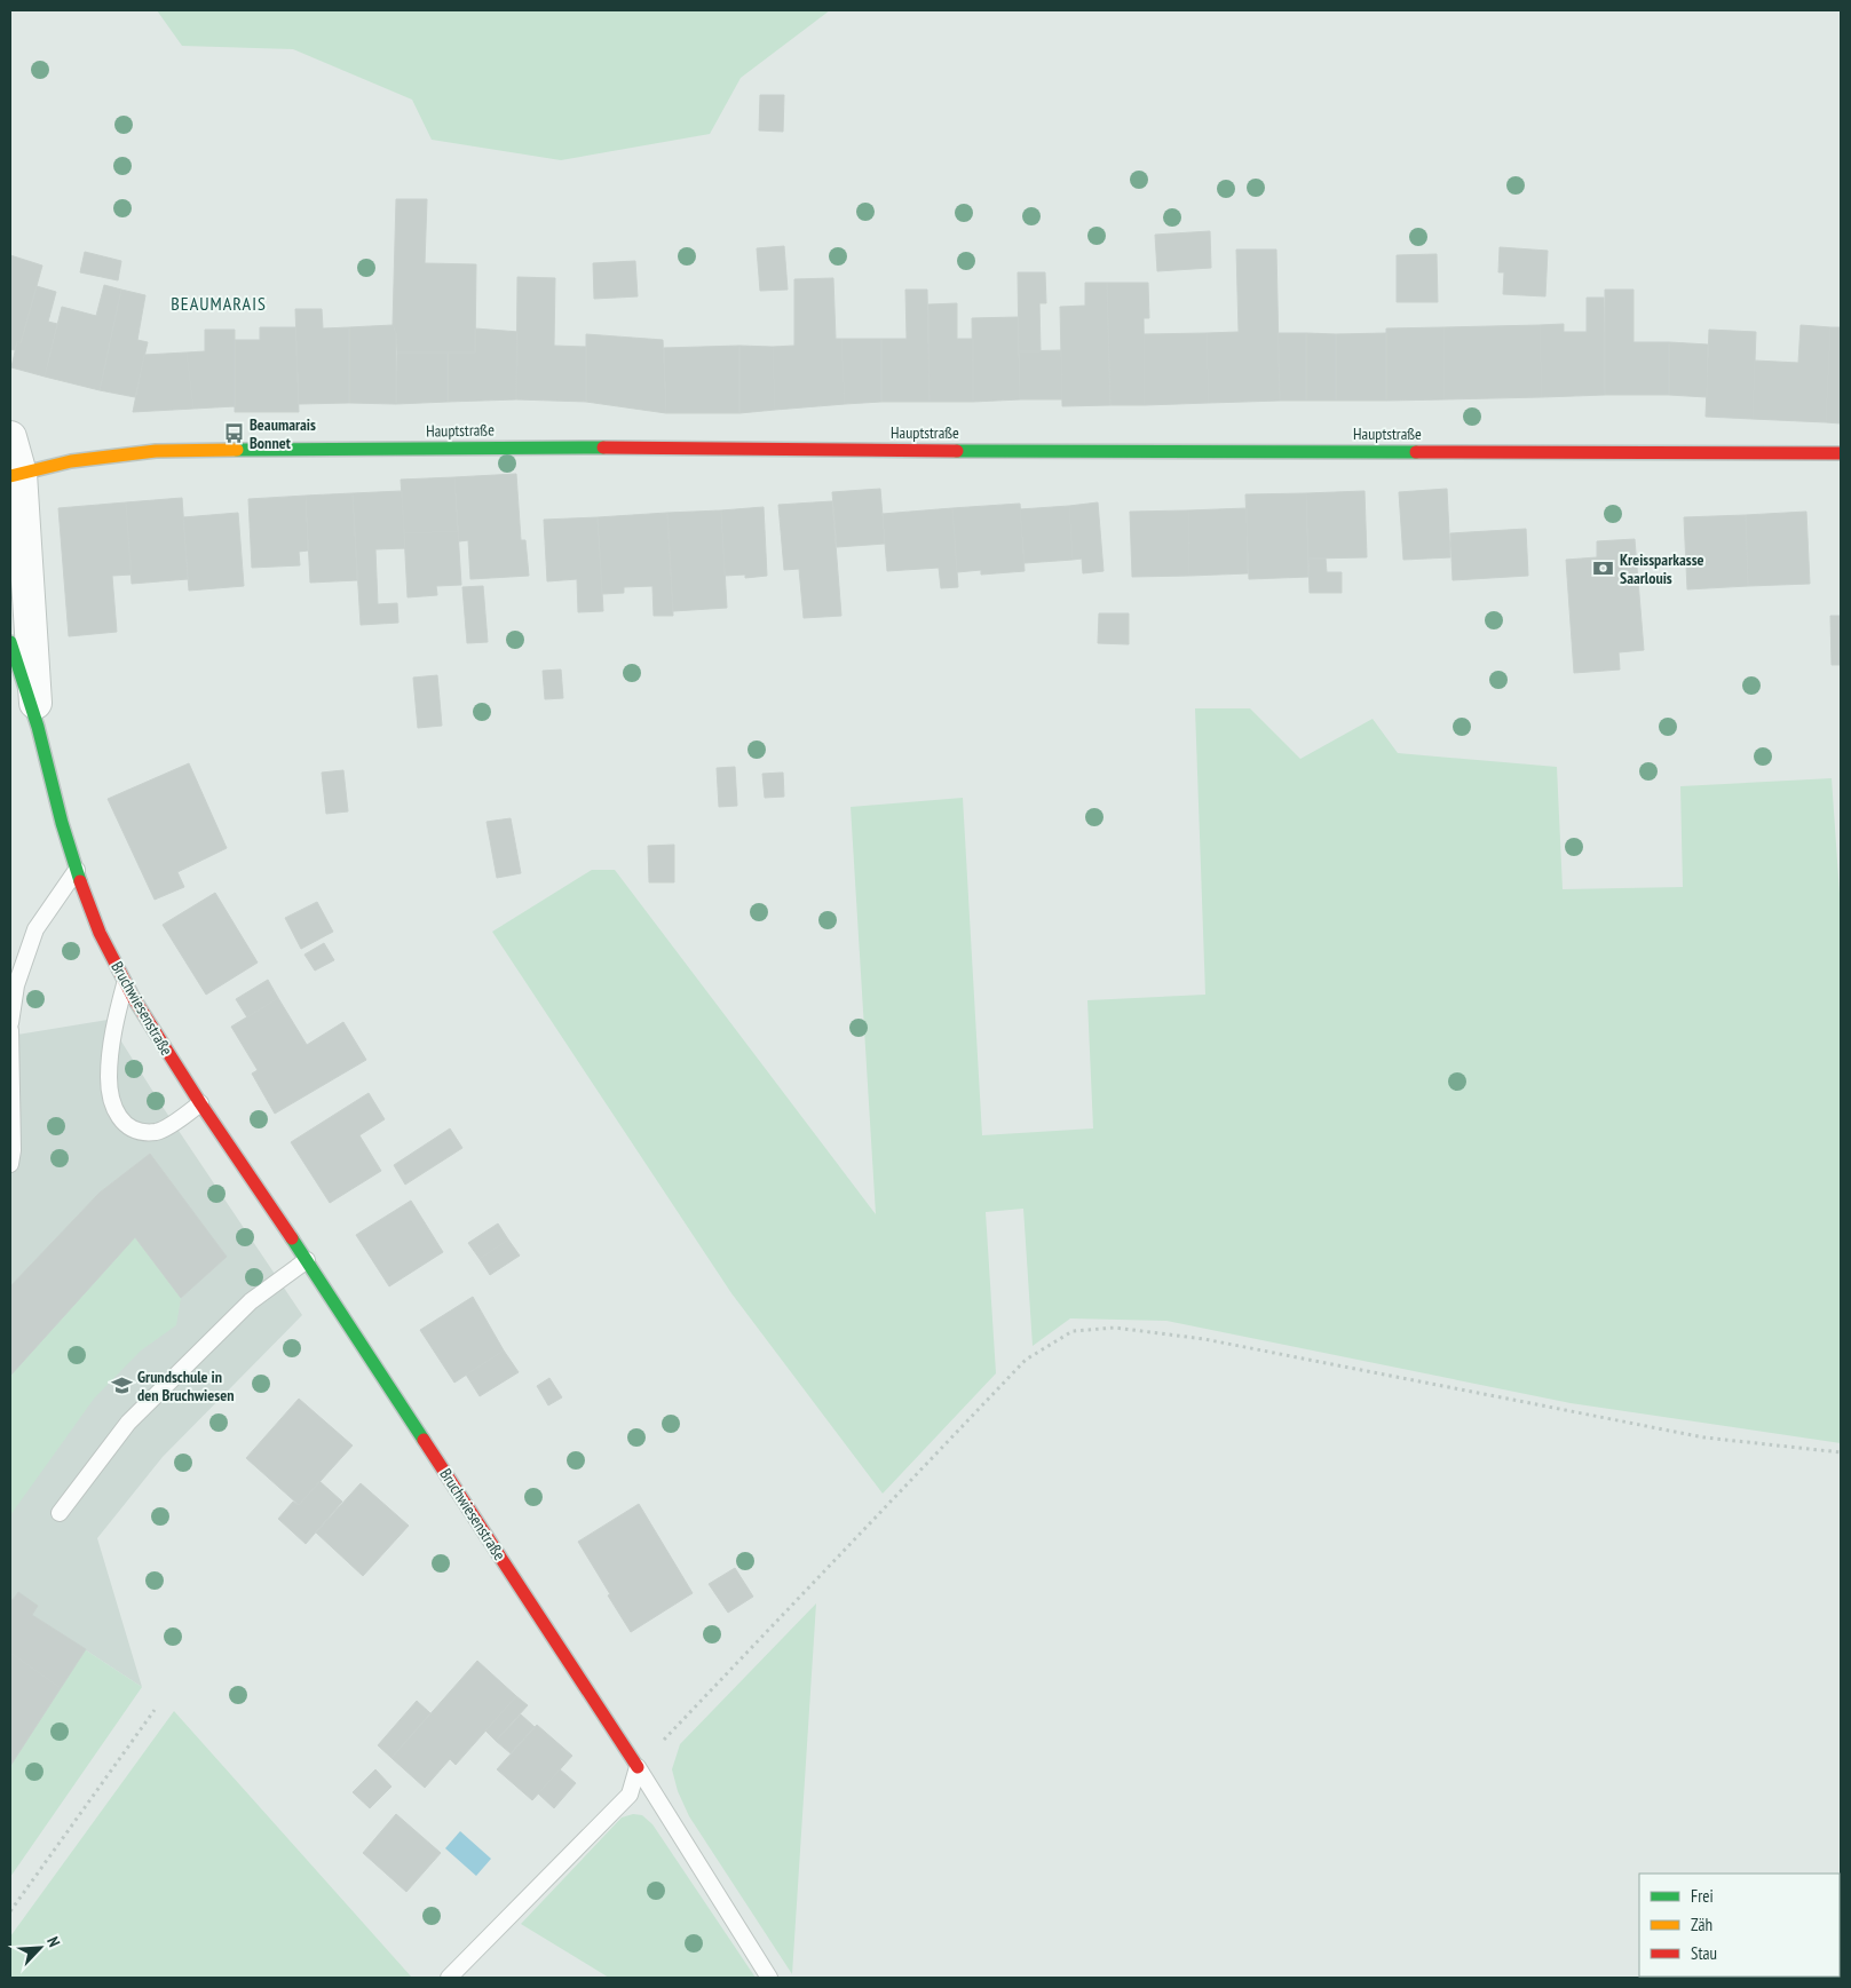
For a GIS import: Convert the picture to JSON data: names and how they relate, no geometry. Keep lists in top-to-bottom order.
{
  "streets": {
    "street": ["Hauptstraße", "Bruchwiesenstraße"]
  },
  "crossings": [
    ["Hauptstraße", "Bruchwiesenstraße"]
  ],
  "districts": ["BEAUMARAIS"],
  "places": {
    "bus stop": ["Beaumarais Bonnet"],
    "bank": ["Kreissparkasse Saarlouis"],
    "school or university": ["Grundschule in den Bruchwiesen"]
  },
  "legend": ["Frei", "Zäh", "Stau"],
  "north": "top right"
}
